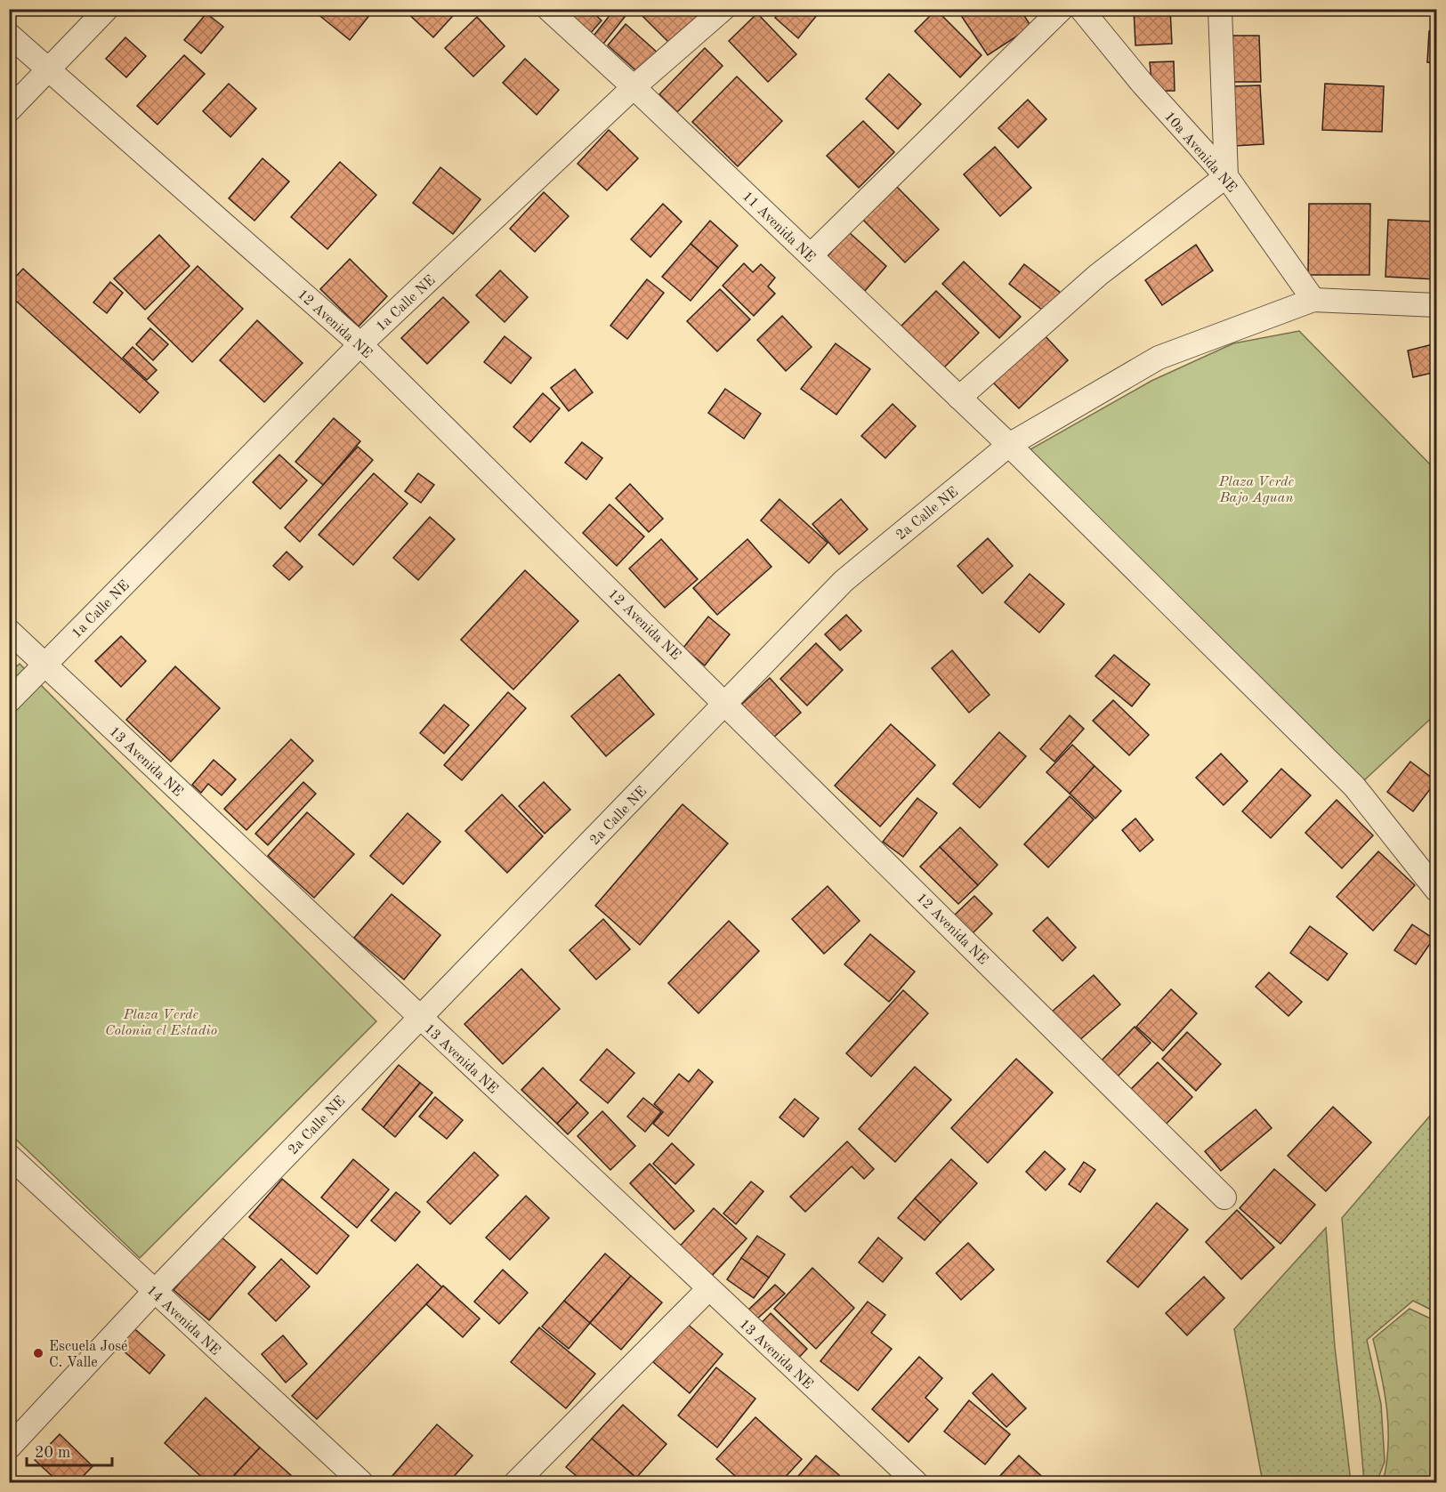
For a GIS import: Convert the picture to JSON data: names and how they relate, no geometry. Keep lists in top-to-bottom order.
{
  "streets": {
    "street": [
      "10a Avenida NE",
      "11 Avenida NE",
      "1a Calle NE",
      "12 Avenida NE",
      "2a Calle NE",
      "13 Avenida NE",
      "14 Avenida NE"
    ]
  },
  "crossings": [
    ["10a Avenida NE", "2a Calle NE"],
    ["11 Avenida NE", "1a Calle NE"],
    ["11 Avenida NE", "2a Calle NE"],
    ["1a Calle NE", "12 Avenida NE"],
    ["1a Calle NE", "13 Avenida NE"],
    ["12 Avenida NE", "2a Calle NE"],
    ["2a Calle NE", "13 Avenida NE"],
    ["2a Calle NE", "14 Avenida NE"]
  ],
  "parks": ["Plaza Verde Bajo Aguan", "Plaza Verde Colonia el Estadio"],
  "places": ["Escuela José C. Valle"],
  "scale_bar": "20 m"
}
